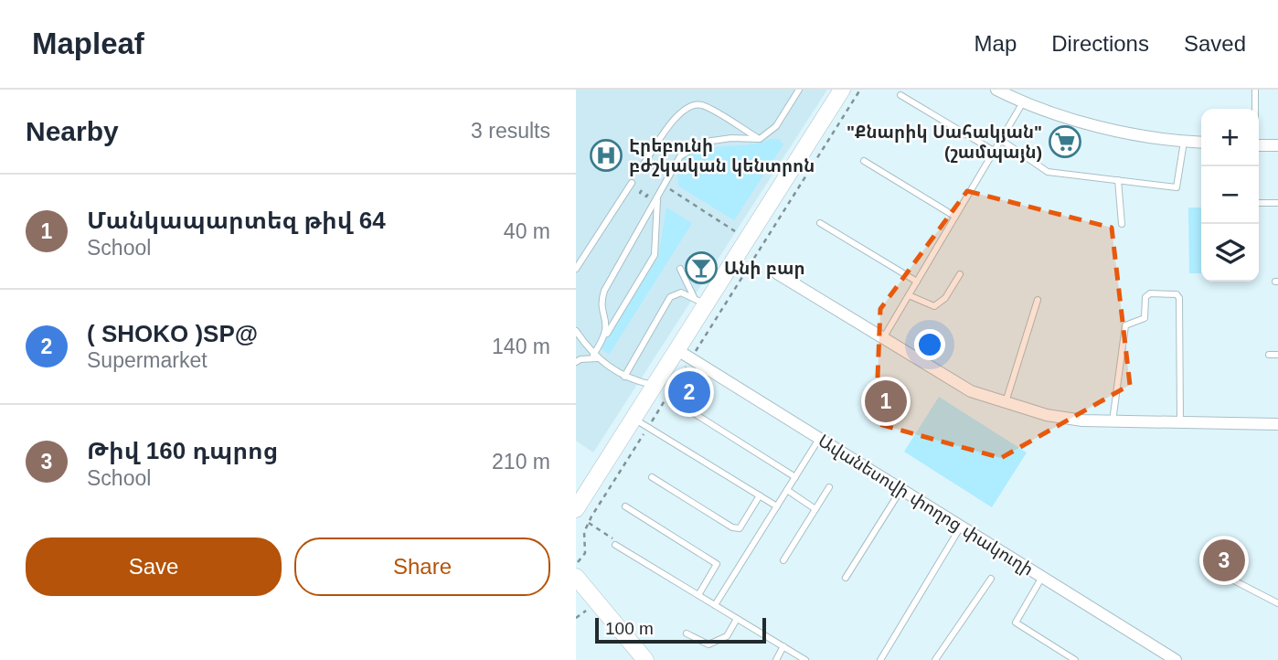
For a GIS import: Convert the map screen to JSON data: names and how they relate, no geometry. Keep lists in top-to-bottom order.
{
  "streets": {
    "street": ["Ավանեսովի փողոց փակուղի"]
  },
  "places": {
    "supermarket": ["\"Քնարիկ Սահակյան\" (շամպայն)"],
    "hospital": ["Էրեբունի բժշկական կենտրոն"],
    "bar": ["Անի բար"]
  },
  "scale_bar": "100 m",
  "page": {
    "header": "Mapleaf",
    "nav": ["Map", "Directions", "Saved"],
    "heading": ["Nearby", "3 results"],
    "map_buttons": ["+", "−"],
    "list": [
      {
        "mark": "1",
        "name": "Մանկապարտեզ թիվ 64",
        "note": "School",
        "value": "40 m"
      },
      {
        "mark": "2",
        "name": "( SHOKO )SP@",
        "note": "Supermarket",
        "value": "140 m"
      },
      {
        "mark": "3",
        "name": "Թիվ 160 դպրոց",
        "note": "School",
        "value": "210 m"
      }
    ],
    "pins": ["2", "1", "3"],
    "buttons": ["Save", "Share"],
    "scale": "100 m"
  }
}
